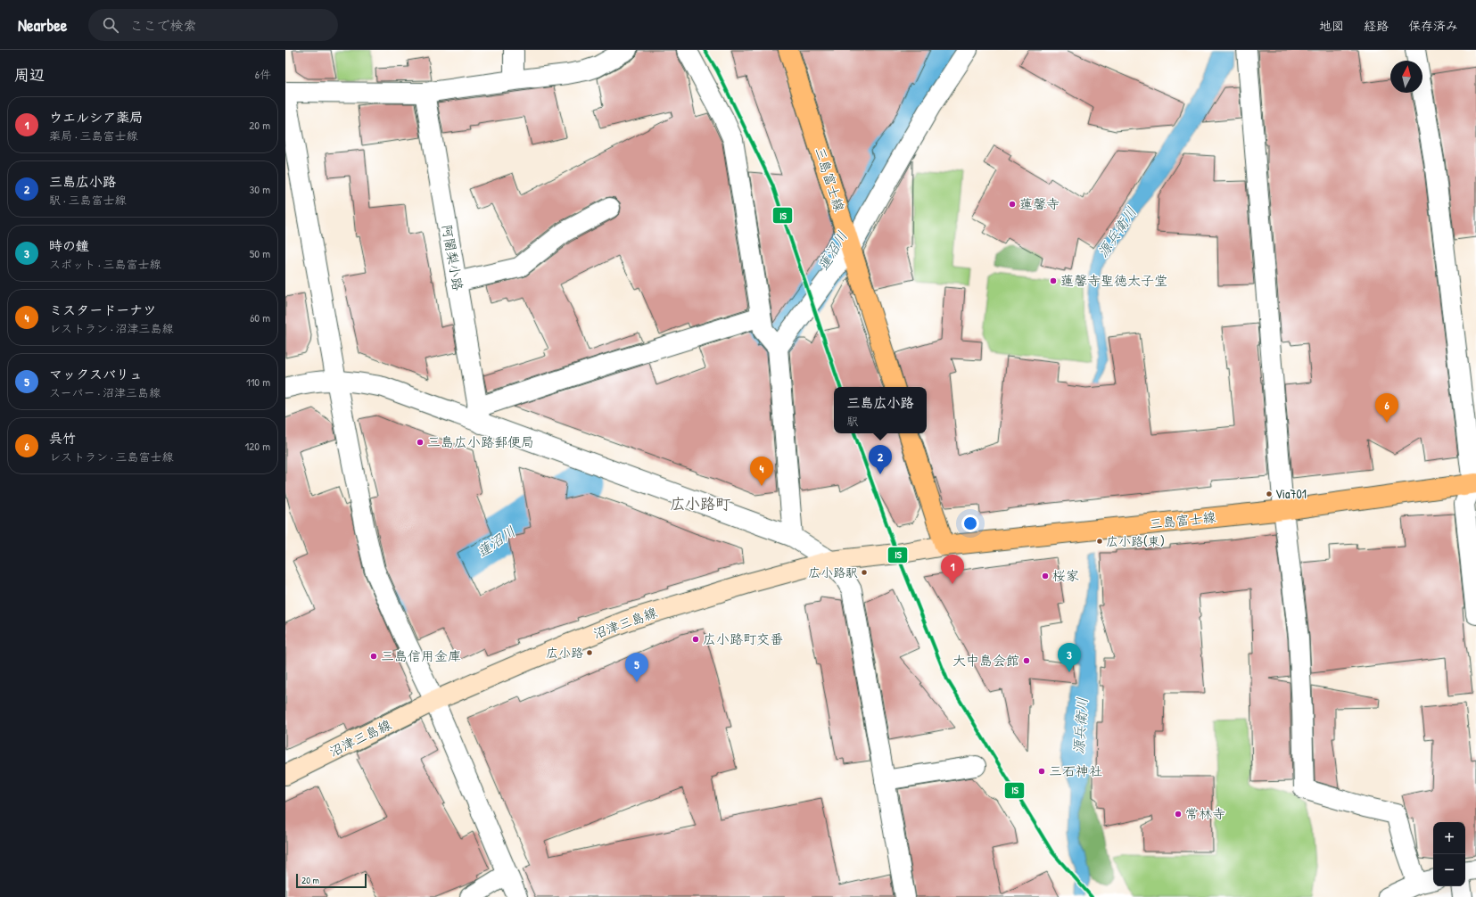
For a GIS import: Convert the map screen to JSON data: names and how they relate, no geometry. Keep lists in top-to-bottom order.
{
  "streets": {
    "main road": ["三島富士線", "沼津三島線"],
    "street": ["阿闍梨小路"]
  },
  "crossings": [
    ["三島富士線", "沼津三島線"]
  ],
  "districts": ["広小路町"],
  "water": ["源兵衛川", "蓮沼川"],
  "places": [
    "蓮馨寺",
    "蓮馨寺聖徳太子堂",
    "三島広小路郵便局",
    "Via701",
    "広小路(東)",
    "広小路駅",
    "桜家",
    "広小路町交番",
    "広小路",
    "三島信用金庫",
    "大中島会館",
    "三石神社",
    "常林寺"
  ],
  "lines": ["transit line IS"],
  "scale_bar": "20 m",
  "north": "top",
  "page": {
    "header": "Nearbee",
    "search": "ここで検索",
    "nav": ["地図", "経路", "保存済み"],
    "heading": ["周辺", "6件"],
    "list": [
      {
        "mark": "1",
        "name": "ウエルシア薬局",
        "note": "薬局 · 三島富士線",
        "value": "20 m"
      },
      {
        "mark": "2",
        "name": "三島広小路",
        "note": "駅 · 三島富士線",
        "value": "30 m"
      },
      {
        "mark": "3",
        "name": "時の鐘",
        "note": "スポット · 三島富士線",
        "value": "50 m"
      },
      {
        "mark": "4",
        "name": "ミスタードーナツ",
        "note": "レストラン · 沼津三島線",
        "value": "60 m"
      },
      {
        "mark": "5",
        "name": "マックスバリュ",
        "note": "スーパー · 沼津三島線",
        "value": "110 m"
      },
      {
        "mark": "6",
        "name": "呉竹",
        "note": "レストラン · 三島富士線",
        "value": "120 m"
      }
    ],
    "popup": ["三島広小路", "駅"],
    "pins": [
      "6",
      "2",
      "4",
      "1",
      "3",
      "5"
    ],
    "map_buttons": ["+", "−"],
    "scale": "20 m"
  }
}
